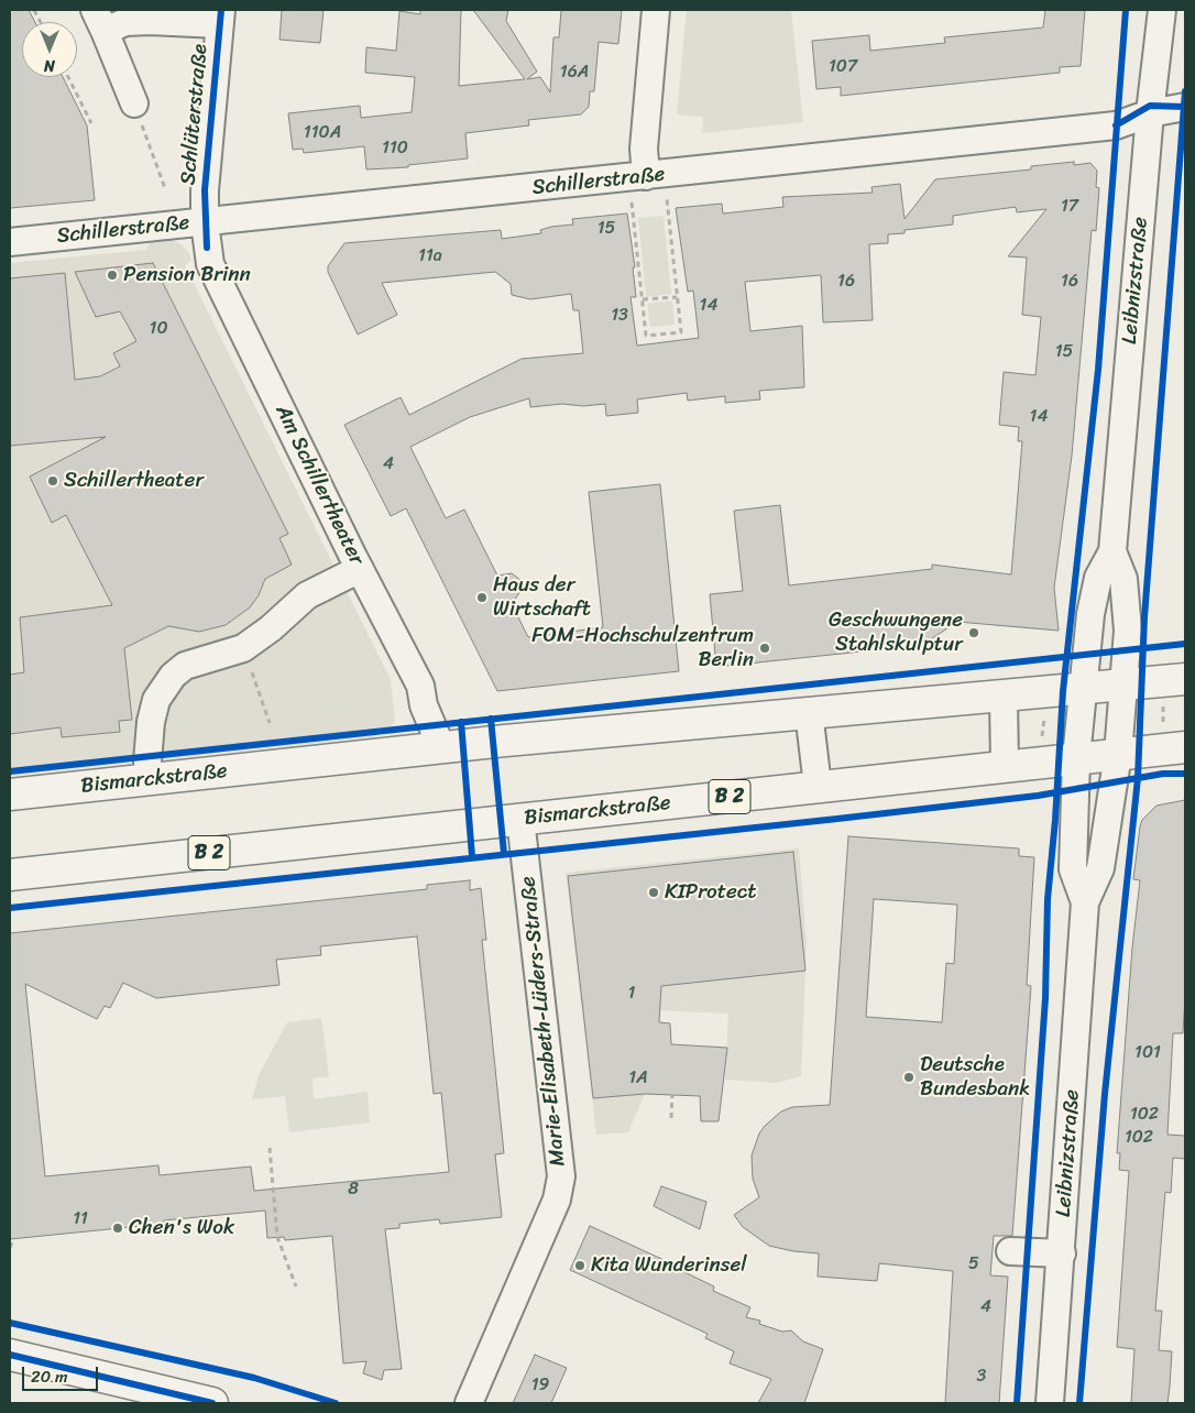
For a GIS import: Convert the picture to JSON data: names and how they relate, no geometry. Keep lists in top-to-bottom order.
{
  "streets": {
    "main road": ["Bismarckstraße", "B 2"],
    "street": [
      "Schlüterstraße",
      "Schillerstraße",
      "Leibnizstraße",
      "Am Schillertheater",
      "Marie-Elisabeth-Lüders-Straße"
    ]
  },
  "crossings": [
    ["Schlüterstraße", "Schillerstraße"],
    ["Schlüterstraße", "Am Schillertheater"],
    ["Schillerstraße", "Leibnizstraße"],
    ["Schillerstraße", "Am Schillertheater"],
    ["Leibnizstraße", "Bismarckstraße"],
    ["Am Schillertheater", "Bismarckstraße"],
    ["Bismarckstraße", "Marie-Elisabeth-Lüders-Straße"]
  ],
  "places": [
    "Pension Brinn",
    "Schillertheater",
    "Haus der Wirtschaft",
    "Geschwungene Stahlskulptur",
    "FOM-Hochschulzentrum Berlin",
    "KIProtect",
    "Deutsche Bundesbank",
    "Chen's Wok",
    "Kita Wunderinsel"
  ],
  "house_numbers": [
    "107",
    "16A",
    "110A",
    "110",
    "17",
    "15",
    "11a",
    "16",
    "16",
    "14",
    "13",
    "10",
    "15",
    "14",
    "4",
    "1",
    "101",
    "1A",
    "102",
    "102",
    "8",
    "11",
    "5",
    "4",
    "3",
    "19"
  ],
  "scale_bar": "20 m",
  "north": "bottom"
}
